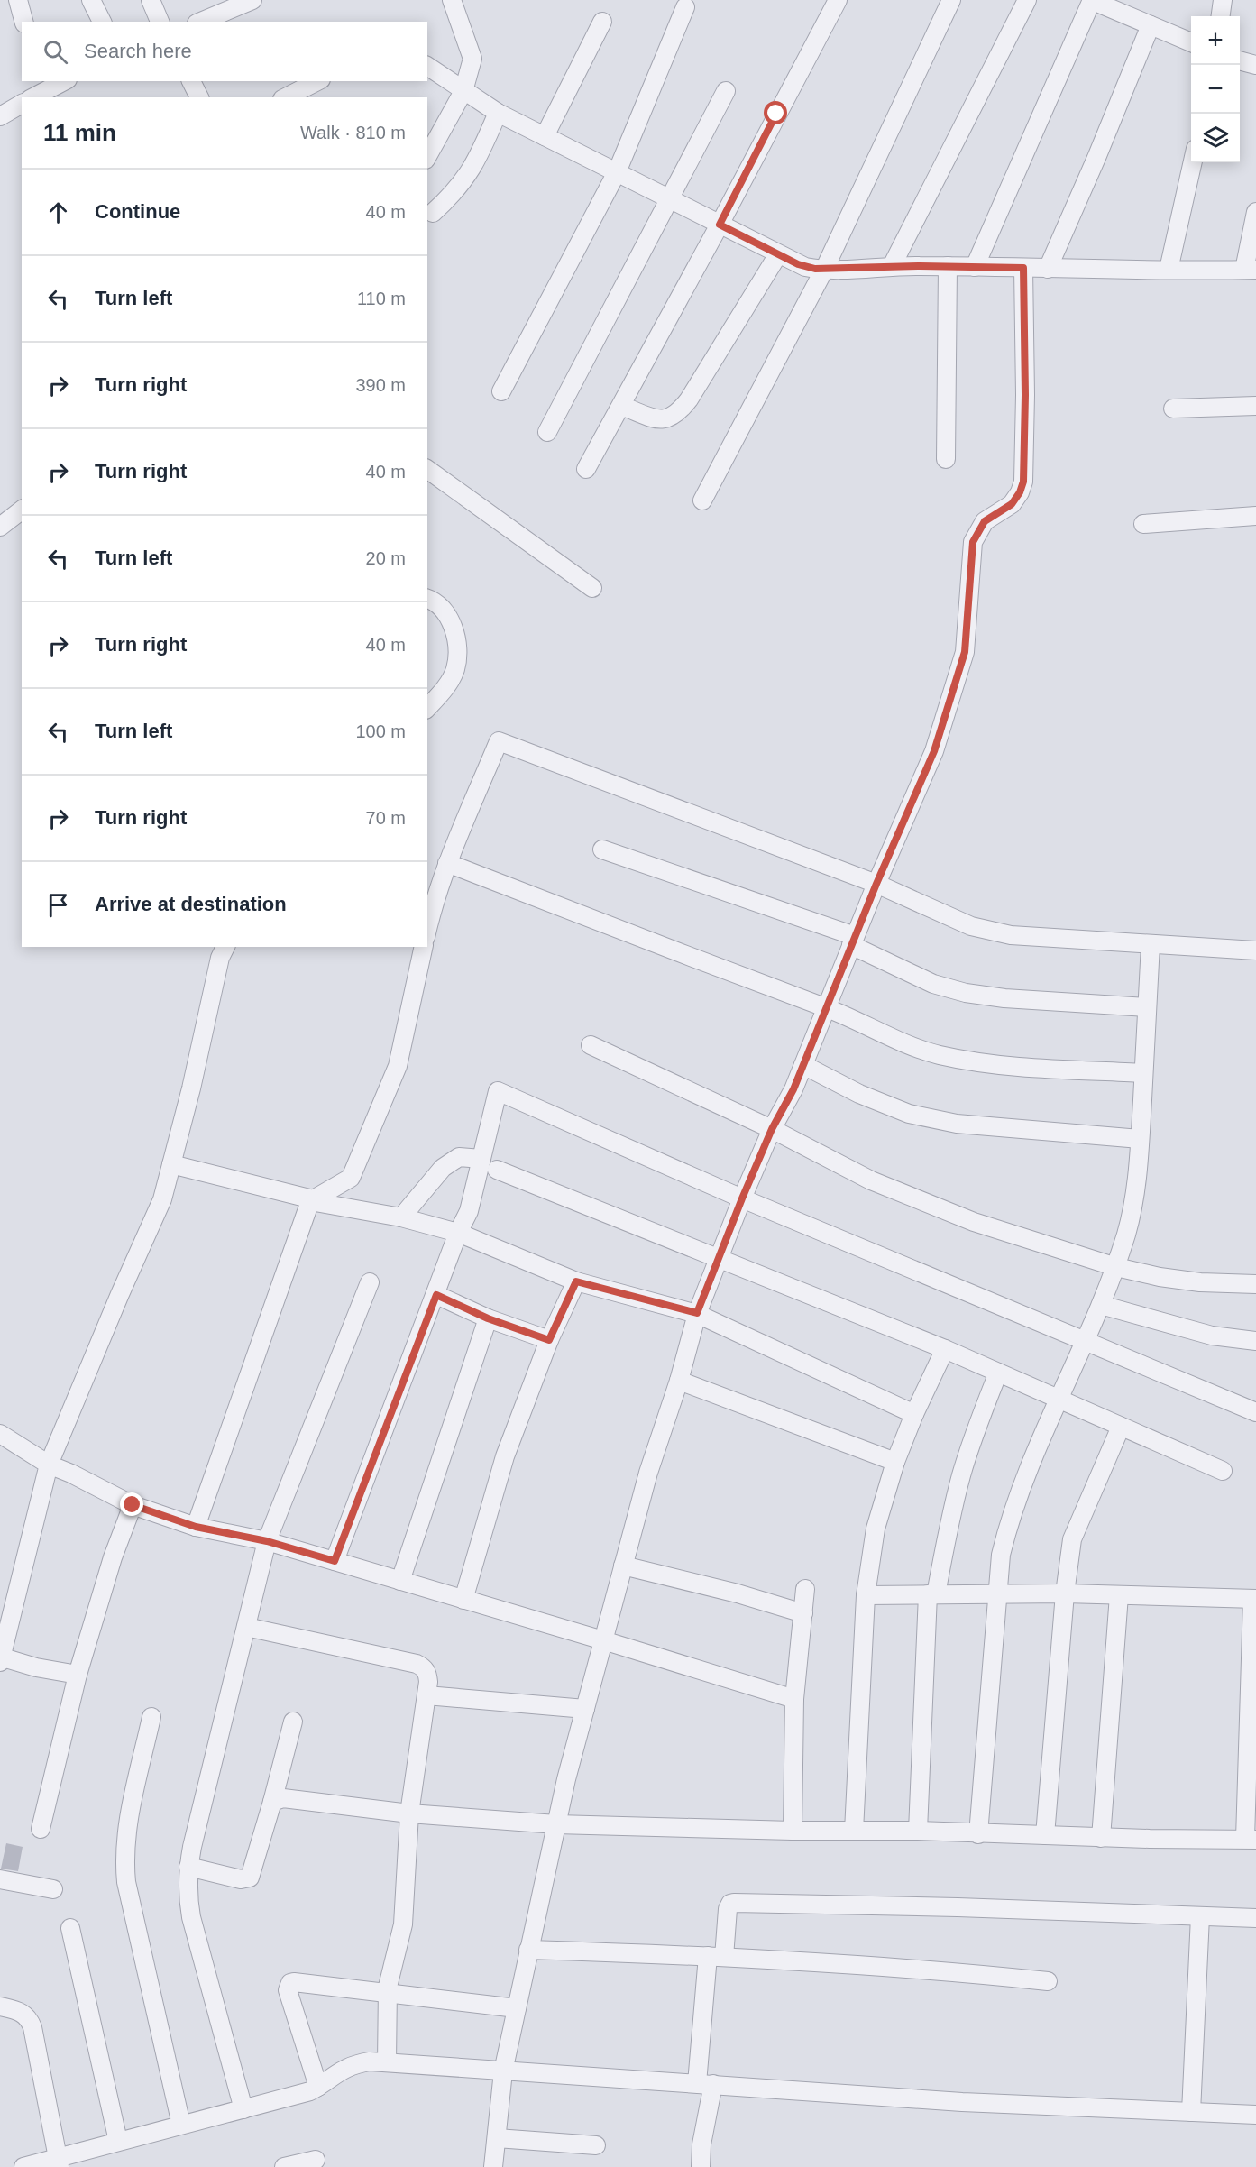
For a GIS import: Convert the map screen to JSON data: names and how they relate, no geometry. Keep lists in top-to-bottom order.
{
  "page": {
    "map_buttons": ["+", "−"],
    "search": "Search here",
    "heading": ["11 min", "Walk · 810 m"],
    "list": [
      ["Continue", "40 m"],
      ["Turn left", "110 m"],
      ["Turn right", "390 m"],
      ["Turn right", "40 m"],
      ["Turn left", "20 m"],
      ["Turn right", "40 m"],
      ["Turn left", "100 m"],
      ["Turn right", "70 m"],
      "Arrive at destination"
    ]
  }
}
